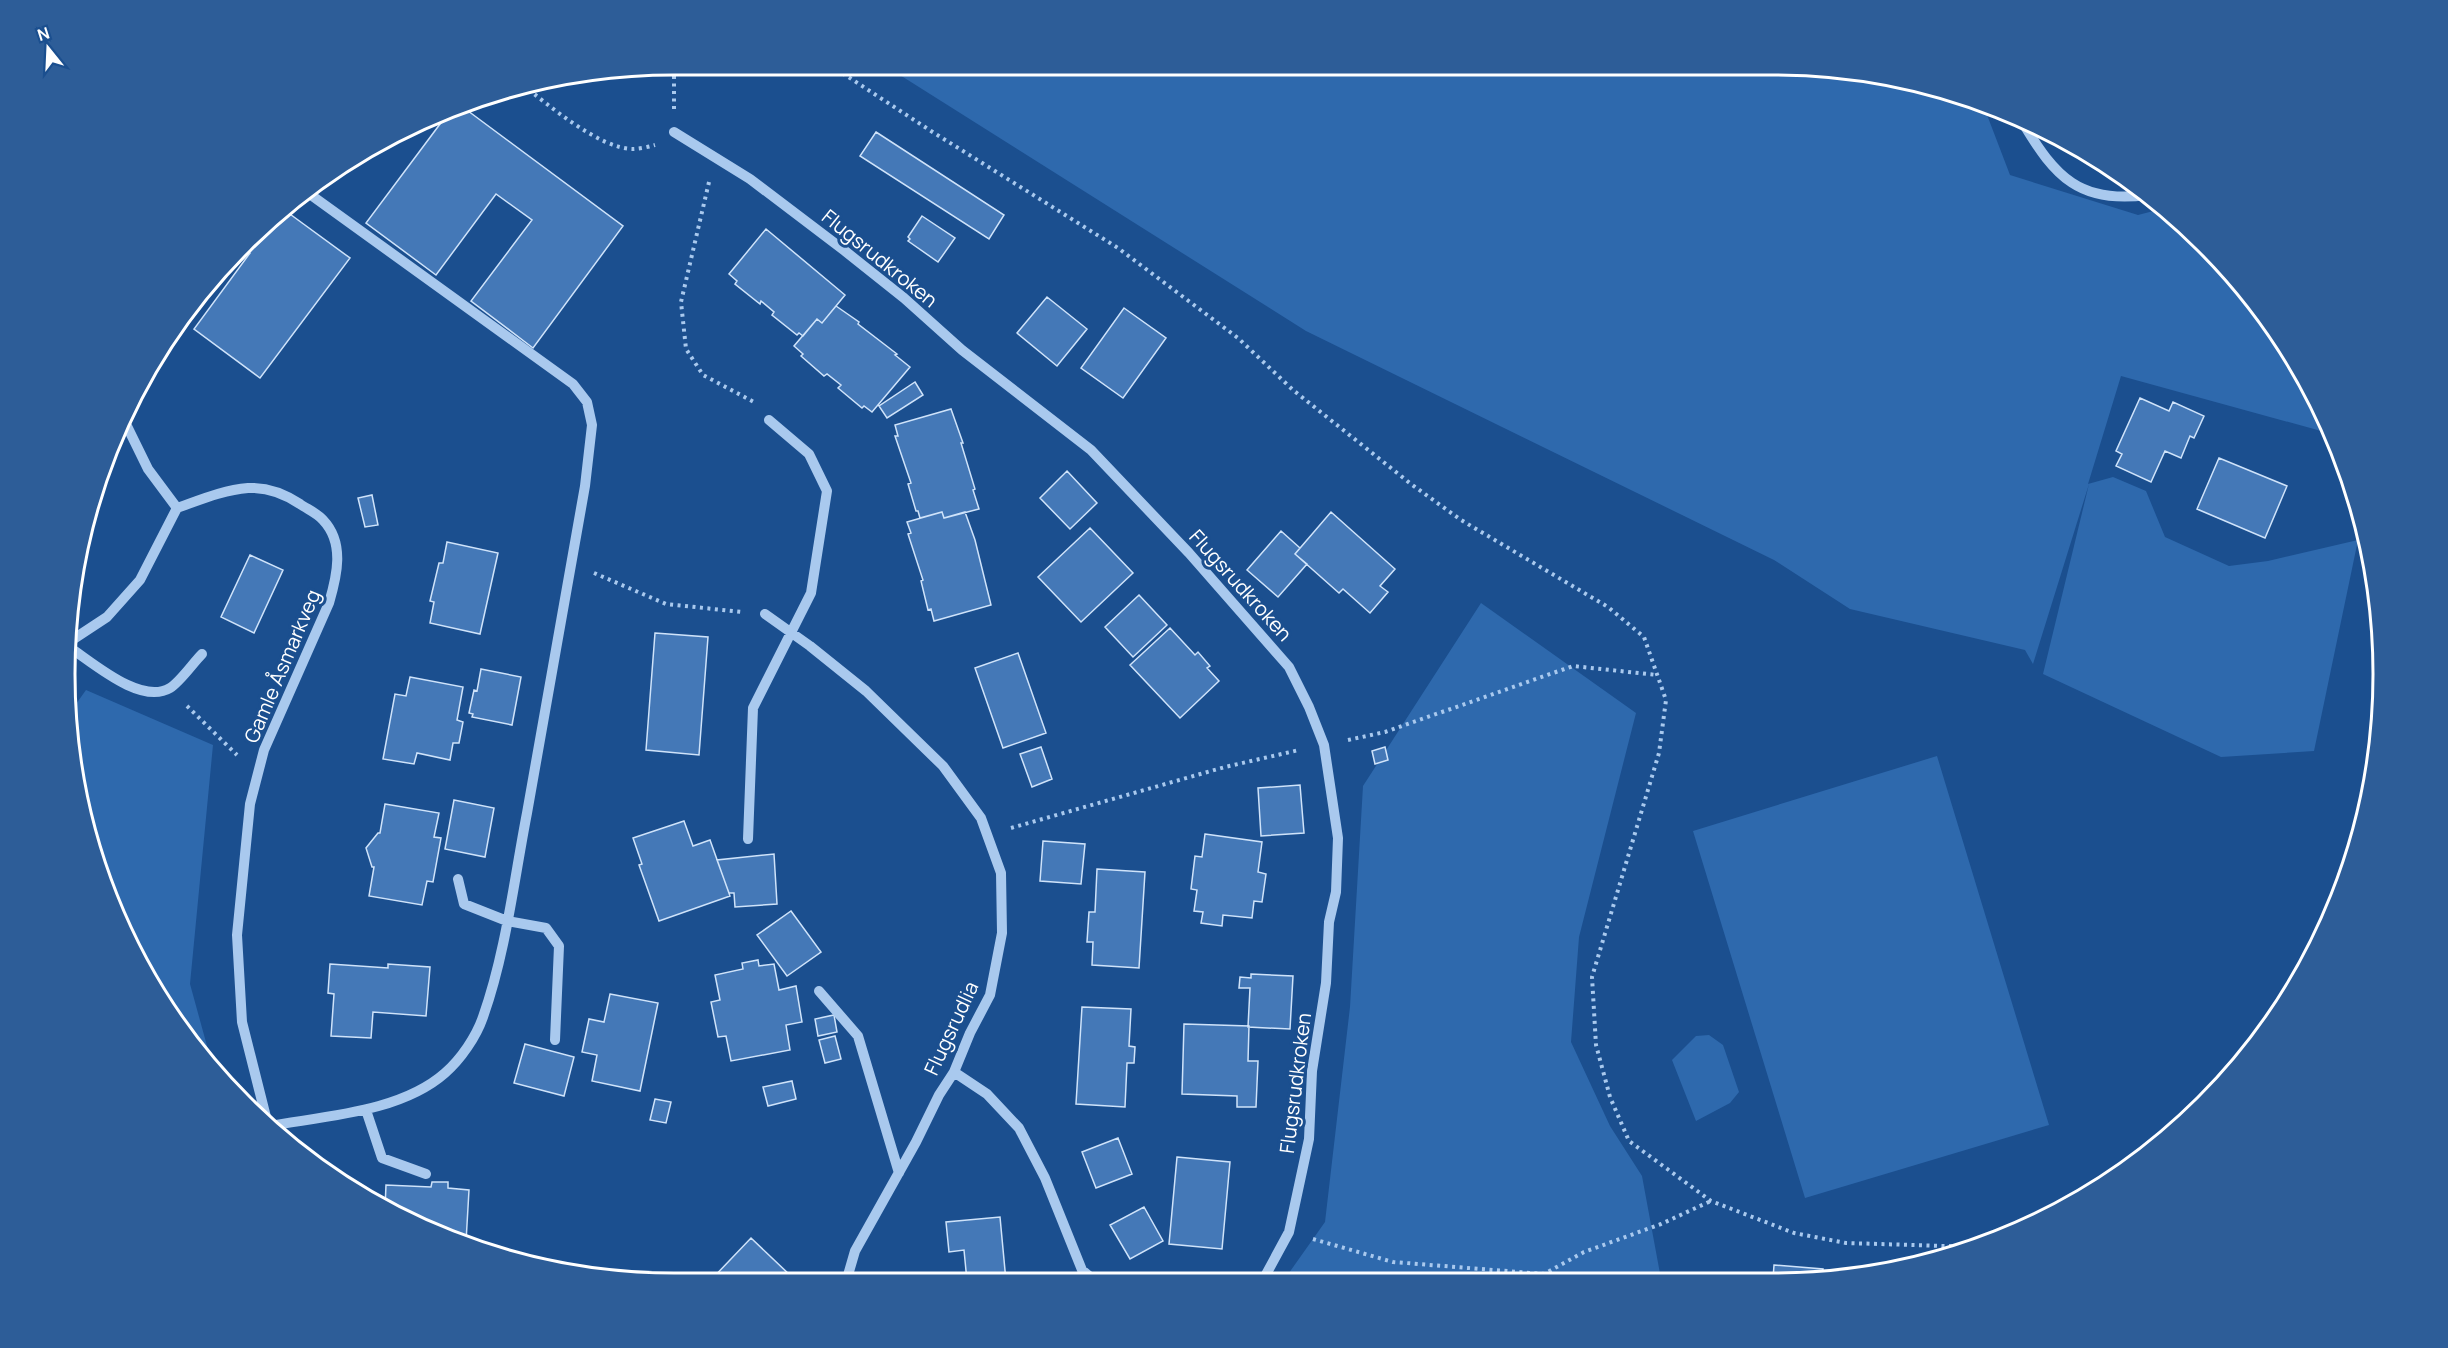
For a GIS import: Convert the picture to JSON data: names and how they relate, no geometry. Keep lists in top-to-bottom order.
{
  "streets": {
    "street": ["Flugsrudkroken", "Gamle Åsmarkveg", "Flugsrudlia"]
  },
  "north": "top"
}
